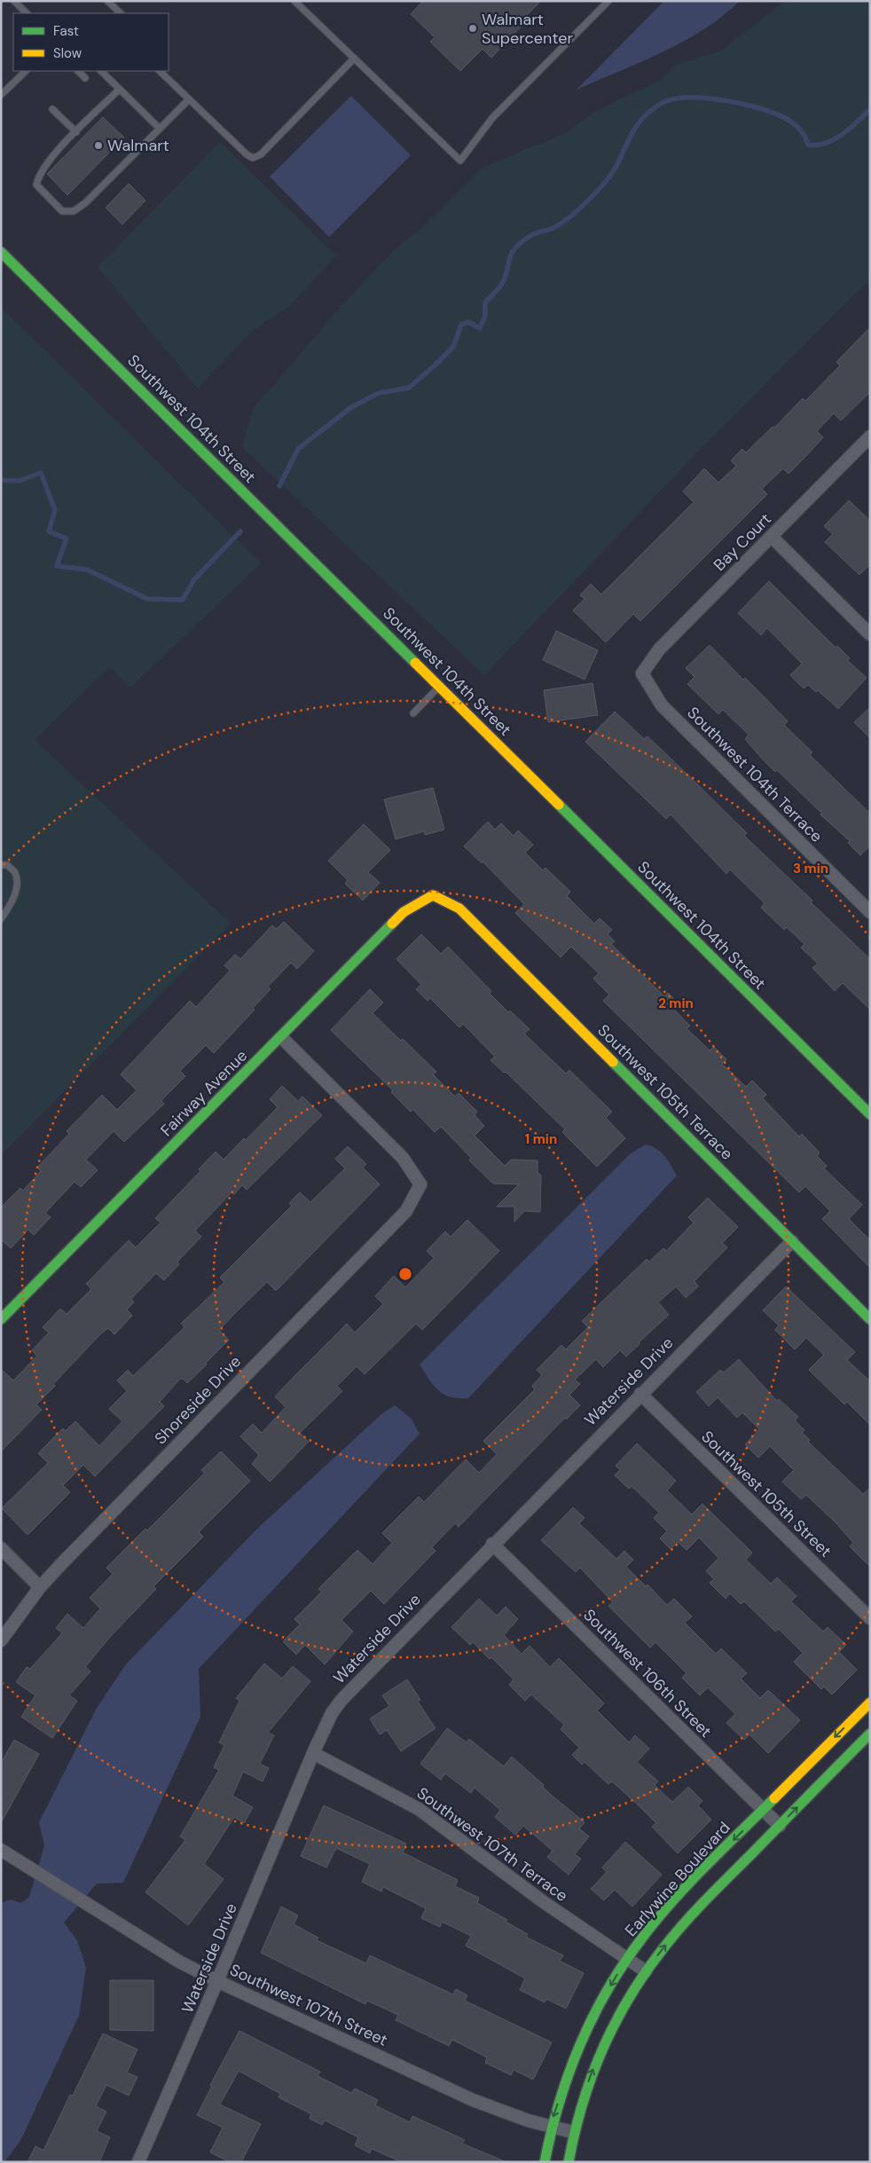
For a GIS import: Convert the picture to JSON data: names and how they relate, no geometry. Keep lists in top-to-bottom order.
{
  "streets": {
    "street": [
      "Southwest 104th Street",
      "Bay Court",
      "Southwest 104th Terrace",
      "Southwest 105th Terrace",
      "Fairway Avenue",
      "Waterside Drive",
      "Shoreside Drive",
      "Southwest 105th Street",
      "Southwest 106th Street",
      "Southwest 107th Terrace",
      "Earlywine Boulevard",
      "Southwest 107th Street"
    ]
  },
  "crossings": [
    ["Bay Court", "Southwest 104th Terrace"],
    ["Southwest 105th Terrace", "Fairway Avenue"],
    ["Southwest 105th Terrace", "Waterside Drive"],
    ["Fairway Avenue", "Shoreside Drive"],
    ["Waterside Drive", "Southwest 105th Street"],
    ["Waterside Drive", "Southwest 106th Street"],
    ["Waterside Drive", "Southwest 107th Terrace"],
    ["Waterside Drive", "Southwest 107th Street"],
    ["Southwest 106th Street", "Earlywine Boulevard"],
    ["Southwest 107th Terrace", "Earlywine Boulevard"],
    ["Earlywine Boulevard", "Southwest 107th Street"]
  ],
  "places": ["Walmart Supercenter", "Walmart"],
  "legend": ["Fast", "Slow"],
  "rings": ["3 min", "2 min", "1 min"]
}
